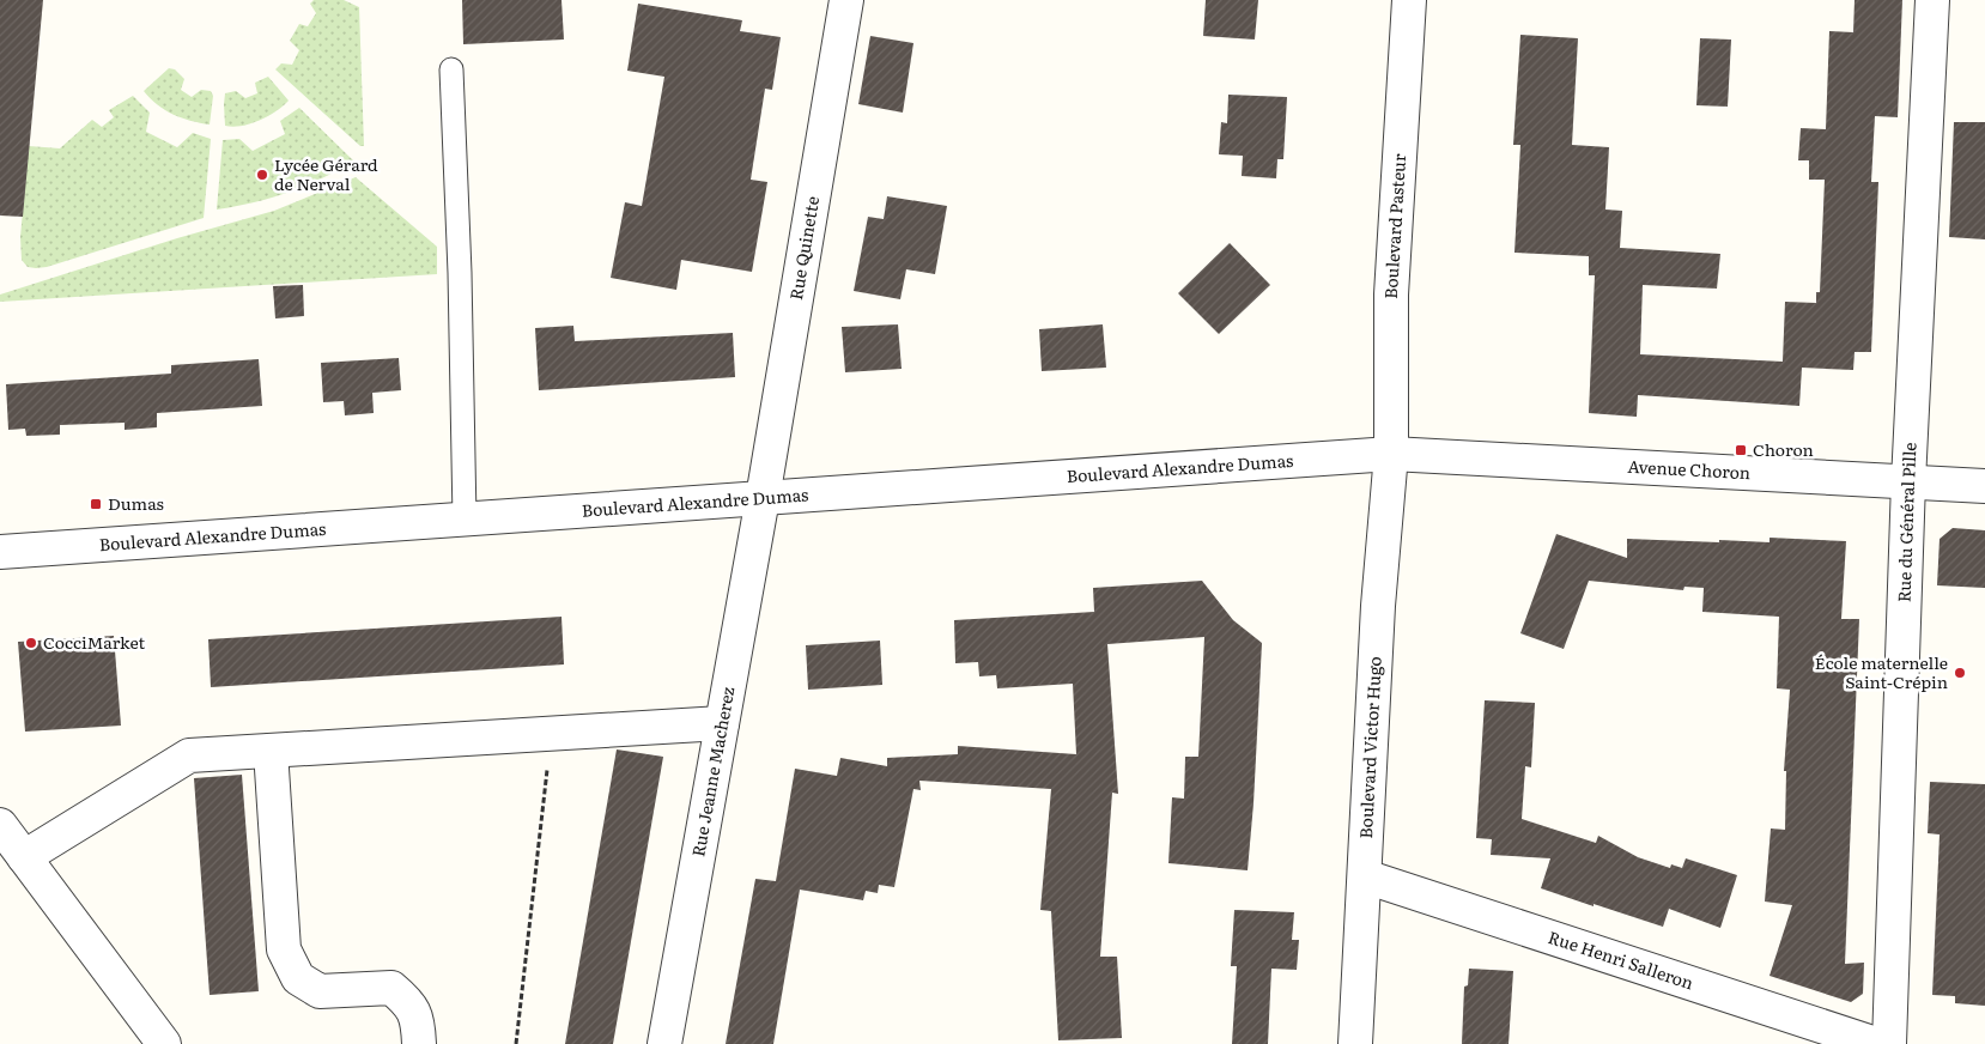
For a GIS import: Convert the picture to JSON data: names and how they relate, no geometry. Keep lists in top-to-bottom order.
{
  "streets": {
    "street": [
      "Boulevard Pasteur",
      "Rue Quinette",
      "Boulevard Alexandre Dumas",
      "Avenue Choron",
      "Rue du Général Pille",
      "Boulevard Victor Hugo",
      "Rue Jeanne Macherez",
      "Rue Henri Salleron"
    ]
  },
  "crossings": [
    ["Boulevard Pasteur", "Boulevard Alexandre Dumas"],
    ["Boulevard Pasteur", "Avenue Choron"],
    ["Boulevard Pasteur", "Boulevard Victor Hugo"],
    ["Rue Quinette", "Boulevard Alexandre Dumas"],
    ["Rue Quinette", "Rue Jeanne Macherez"],
    ["Boulevard Alexandre Dumas", "Avenue Choron"],
    ["Boulevard Alexandre Dumas", "Boulevard Victor Hugo"],
    ["Boulevard Alexandre Dumas", "Rue Jeanne Macherez"],
    ["Avenue Choron", "Rue du Général Pille"],
    ["Avenue Choron", "Boulevard Victor Hugo"],
    ["Boulevard Victor Hugo", "Rue Henri Salleron"]
  ],
  "places": {
    "other": ["Lycée Gérard de Nerval", "CocciMarket", "École maternelle Saint-Crépin"],
    "transit": ["Choron", "Dumas"]
  }
}
